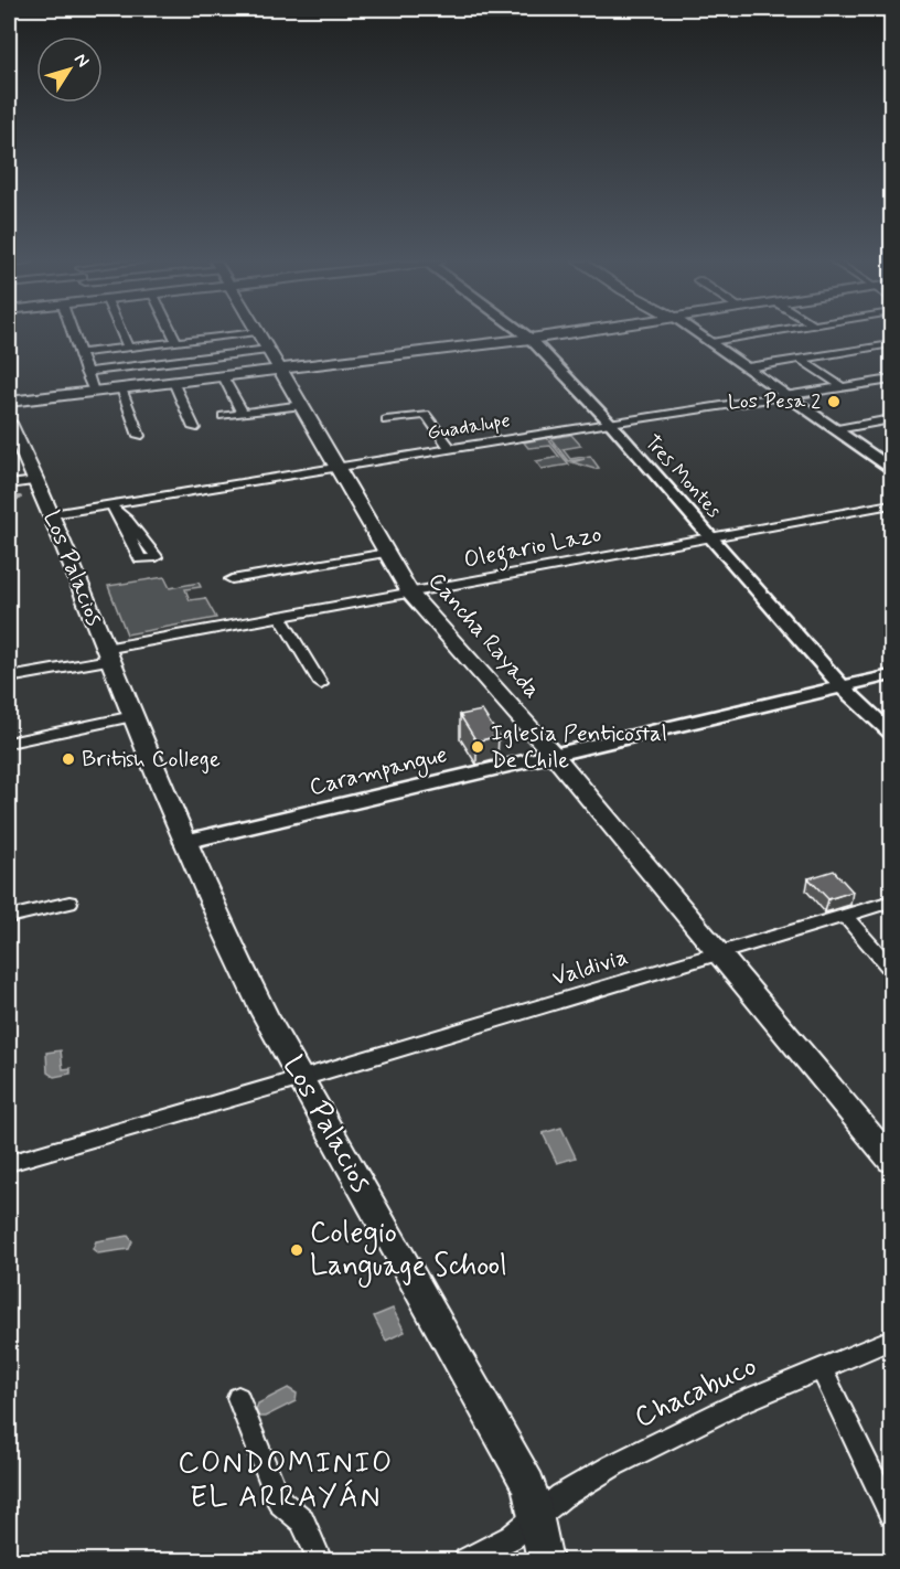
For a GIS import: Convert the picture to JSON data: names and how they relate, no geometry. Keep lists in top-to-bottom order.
{
  "streets": {
    "main road": ["Los Palacios", "Cancha Rayada"],
    "street": [
      "Guadalupe",
      "Tres Montes",
      "Olegario Lazo",
      "Carampangue",
      "Valdivia",
      "Chacabuco"
    ]
  },
  "crossings": [
    ["Guadalupe", "Tres Montes"],
    ["Guadalupe", "Los Palacios"],
    ["Guadalupe", "Cancha Rayada"],
    ["Tres Montes", "Olegario Lazo"],
    ["Tres Montes", "Carampangue"],
    ["Olegario Lazo", "Los Palacios"],
    ["Olegario Lazo", "Cancha Rayada"],
    ["Los Palacios", "Carampangue"],
    ["Los Palacios", "Valdivia"],
    ["Los Palacios", "Chacabuco"],
    ["Cancha Rayada", "Carampangue"],
    ["Cancha Rayada", "Valdivia"]
  ],
  "districts": ["CONDOMINIO EL ARRAYÁN"],
  "places": [
    "Los Pesa 2",
    "Iglesia Penticostal De Chile",
    "British College",
    "Colegio Language School"
  ],
  "north": "top right"
}
